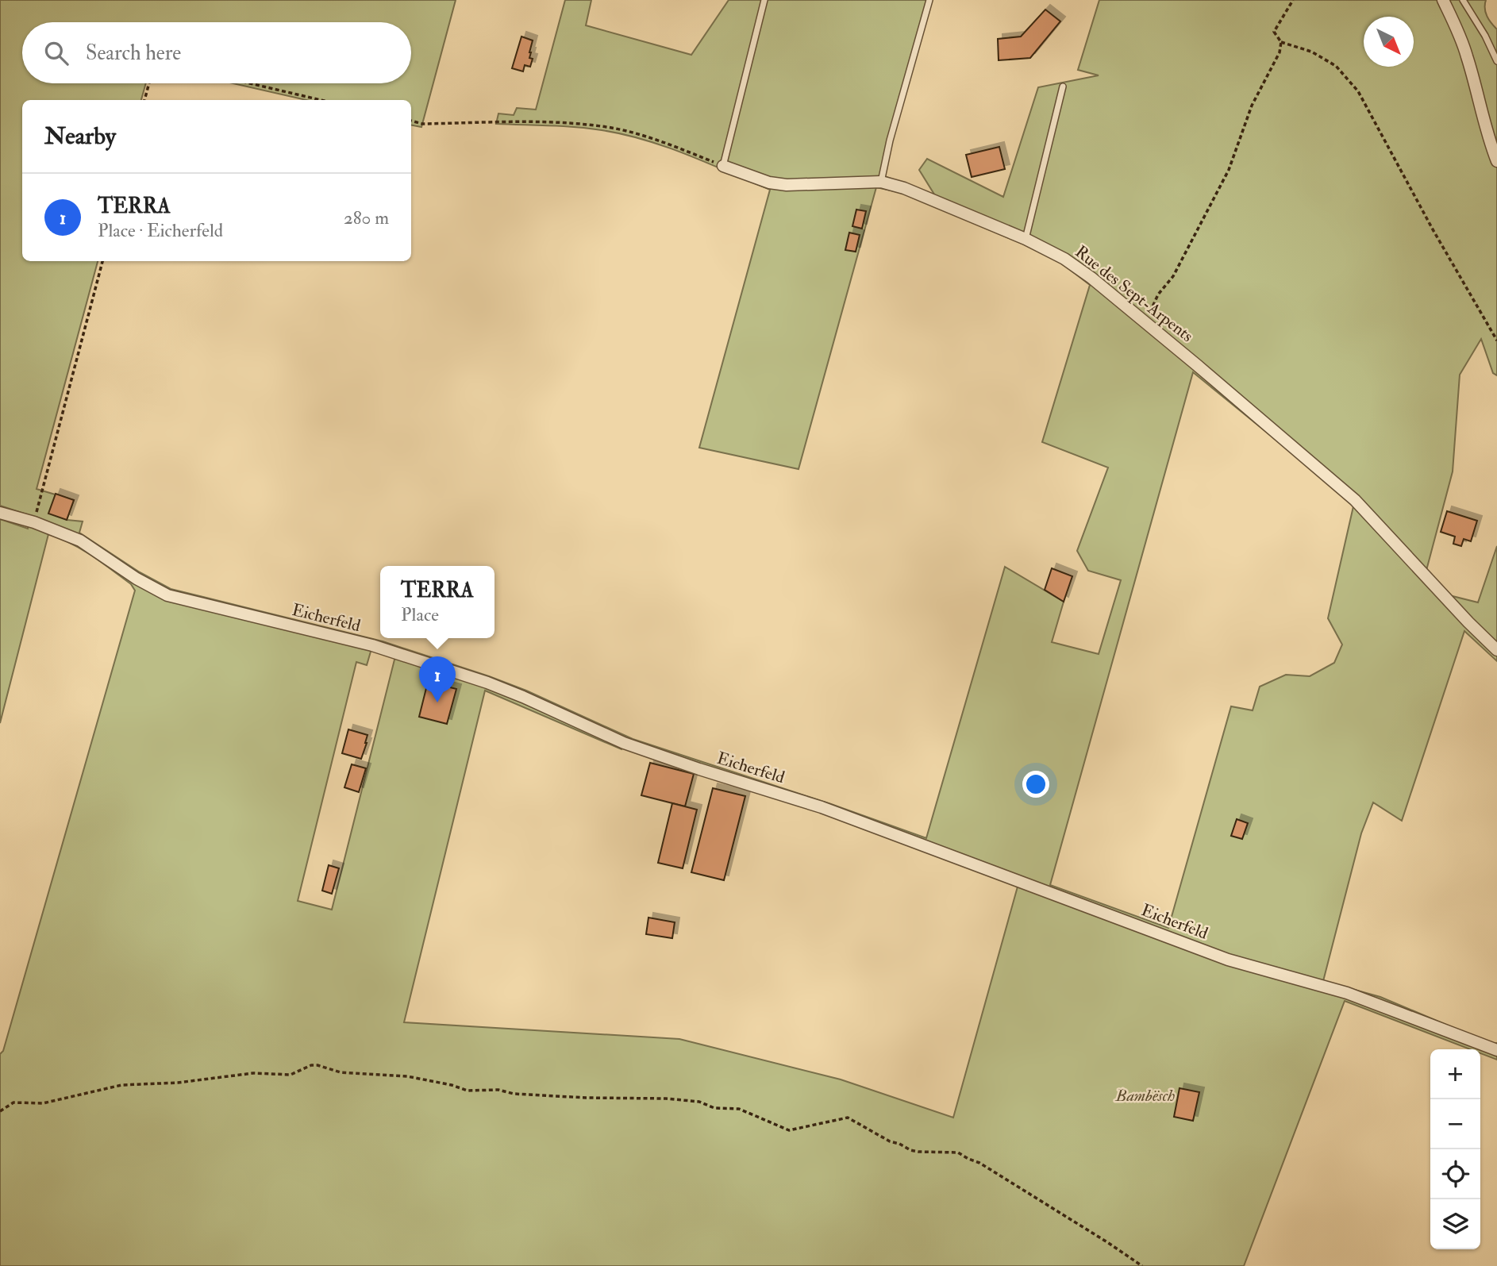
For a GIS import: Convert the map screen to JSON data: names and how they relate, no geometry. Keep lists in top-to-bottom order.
{
  "streets": {
    "street": ["Rue des Sept-Arpents", "Eicherfeld"]
  },
  "parks": ["Bambësch"],
  "north": "bottom right",
  "page": {
    "search": "Search here",
    "heading": "Nearby",
    "list": [
      {
        "mark": "1",
        "name": "TERRA",
        "note": "Place · Eicherfeld",
        "value": "280 m"
      }
    ],
    "popup": ["TERRA", "Place"],
    "pins": "1",
    "map_buttons": ["+", "−"]
  }
}
